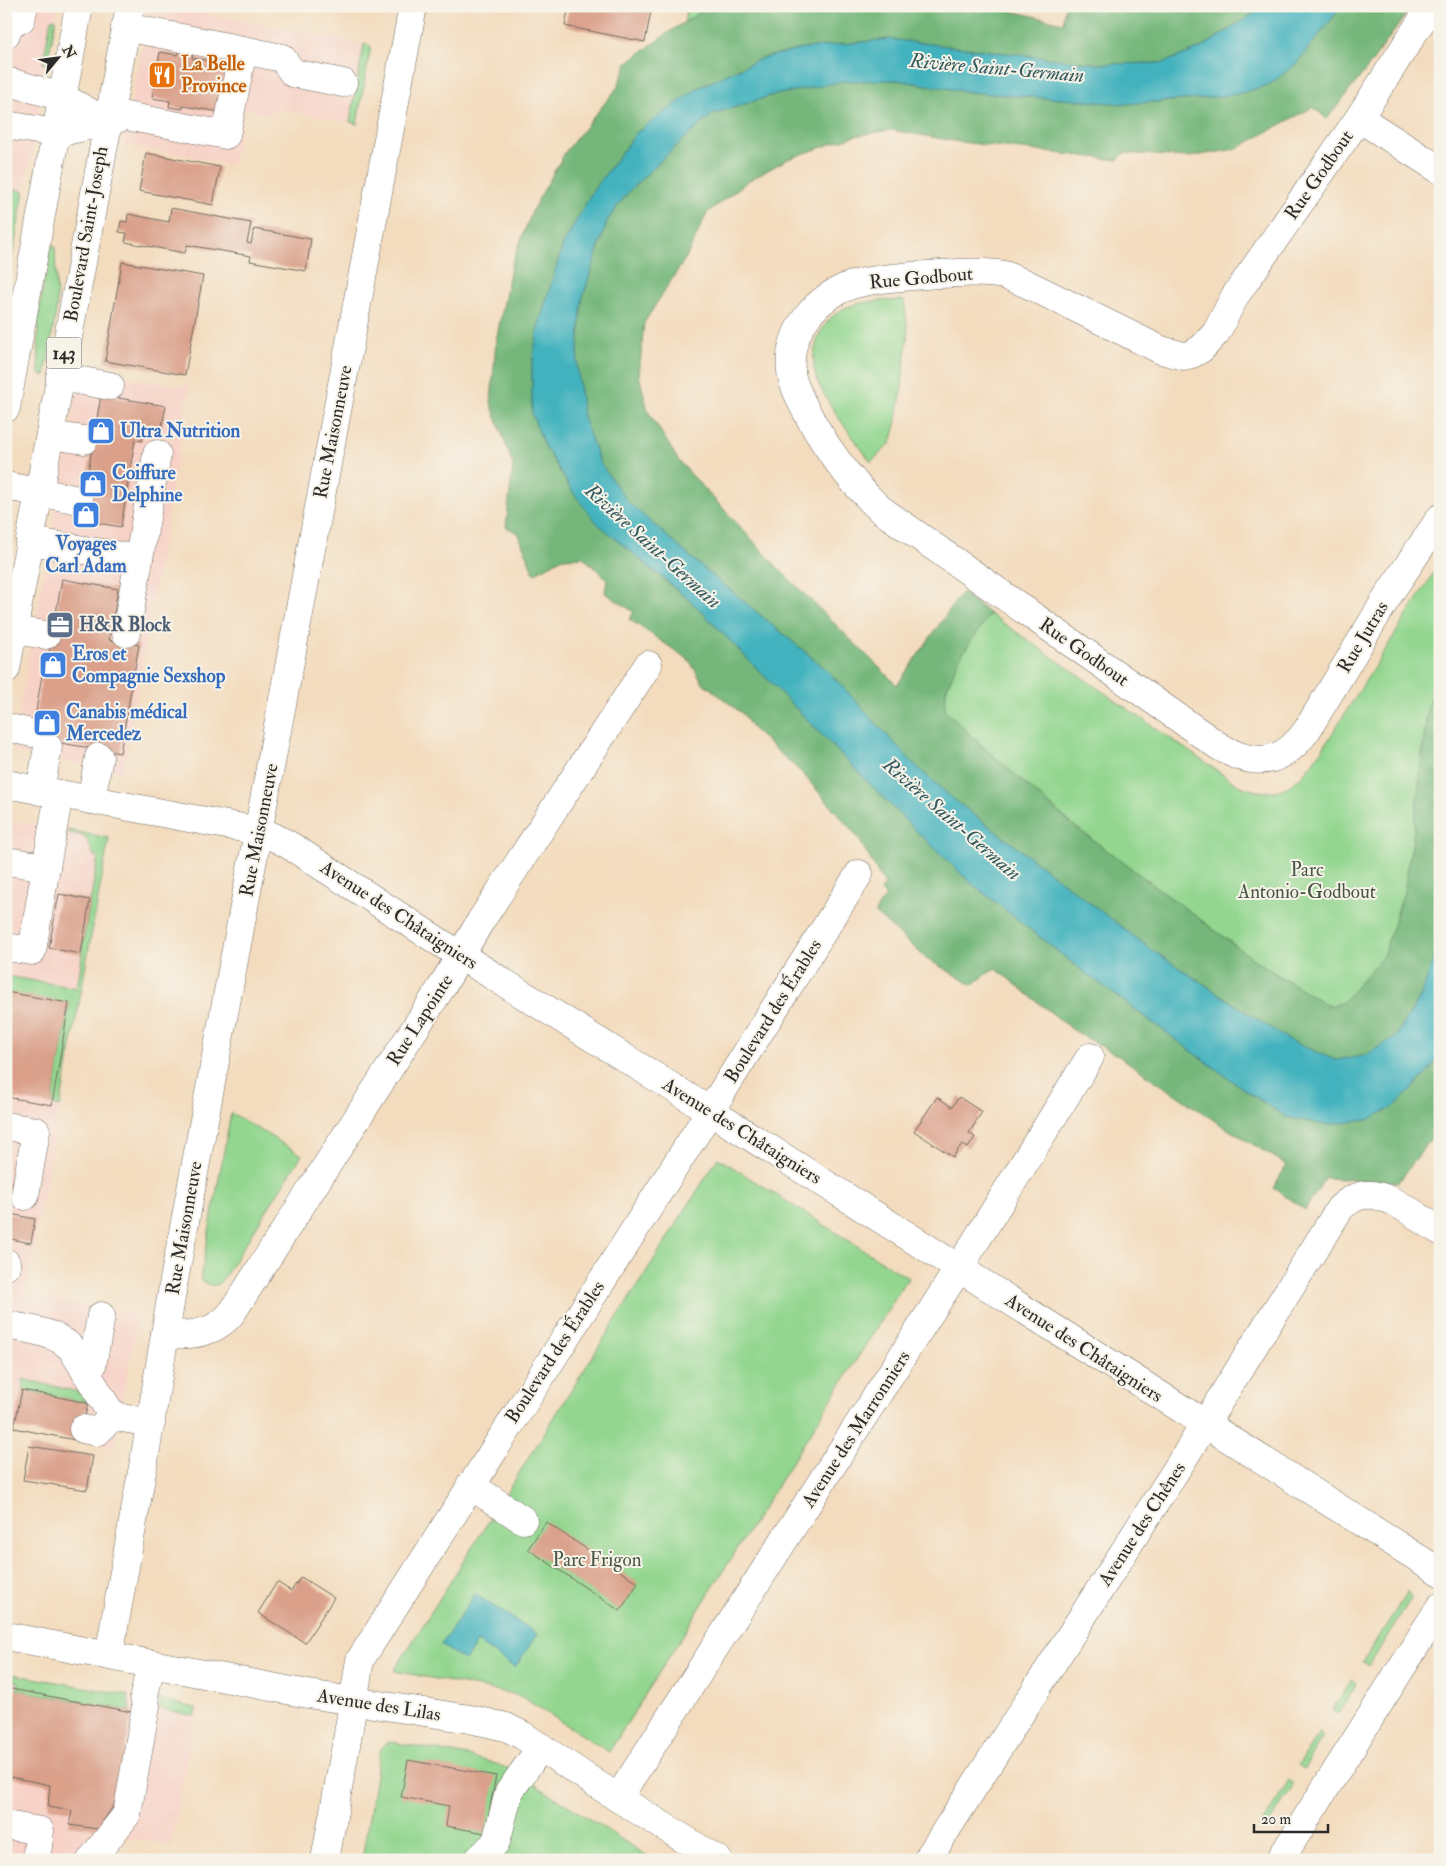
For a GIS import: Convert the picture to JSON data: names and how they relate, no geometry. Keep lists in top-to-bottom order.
{
  "streets": {
    "street": [
      "Rue Godbout",
      "Boulevard Saint-Joseph",
      "143",
      "Rue Maisonneuve",
      "Rue Jutras",
      "Avenue des Châtaigniers",
      "Boulevard des Érables",
      "Rue Lapointe",
      "Avenue des Marronniers",
      "Avenue des Chênes",
      "Avenue des Lilas"
    ]
  },
  "crossings": [
    ["Rue Godbout", "Rue Jutras"],
    ["Rue Maisonneuve", "Avenue des Châtaigniers"],
    ["Rue Maisonneuve", "Rue Lapointe"],
    ["Rue Maisonneuve", "Avenue des Lilas"],
    ["Avenue des Châtaigniers", "Boulevard des Érables"],
    ["Avenue des Châtaigniers", "Rue Lapointe"],
    ["Avenue des Châtaigniers", "Avenue des Marronniers"],
    ["Avenue des Châtaigniers", "Avenue des Chênes"],
    ["Boulevard des Érables", "Avenue des Lilas"],
    ["Avenue des Marronniers", "Avenue des Lilas"]
  ],
  "water": ["Rivière Saint-Germain"],
  "parks": ["Parc Antonio-Godbout", "Parc Frigon"],
  "places": {
    "restaurant": ["La Belle Province"],
    "shop": [
      "Ultra Nutrition",
      "Coiffure Delphine",
      "Voyages Carl Adam",
      "Eros et Compagnie Sexshop",
      "Canabis médical Mercedez"
    ],
    "office": ["H&R Block"]
  },
  "scale_bar": "20 m",
  "north": "top right"
}
